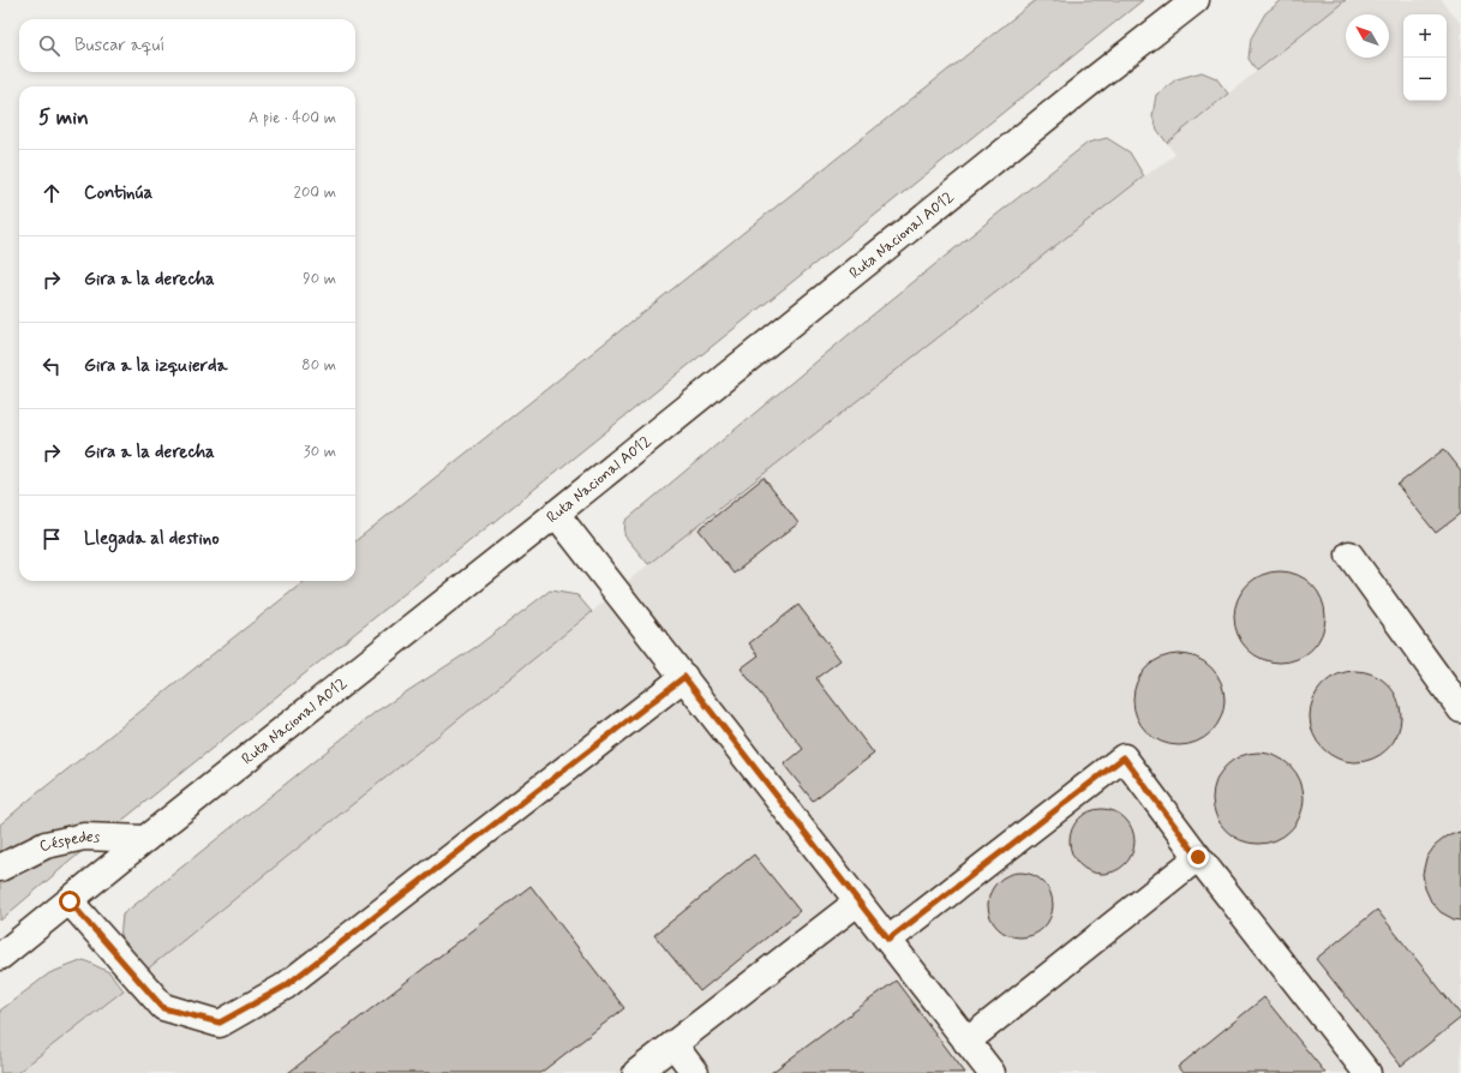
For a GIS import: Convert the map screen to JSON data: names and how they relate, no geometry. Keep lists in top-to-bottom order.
{
  "streets": {
    "main road": ["Ruta Nacional A012", "Céspedes"]
  },
  "crossings": [
    ["Ruta Nacional A012", "Céspedes"]
  ],
  "north": "top left",
  "page": {
    "map_buttons": ["+", "−"],
    "search": "Buscar aquí",
    "heading": ["5 min", "A pie · 400 m"],
    "list": [
      ["Continúa", "200 m"],
      ["Gira a la derecha", "90 m"],
      ["Gira a la izquierda", "80 m"],
      ["Gira a la derecha", "30 m"],
      "Llegada al destino"
    ]
  }
}
